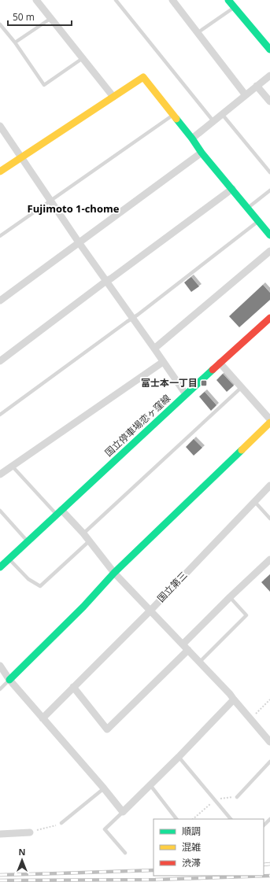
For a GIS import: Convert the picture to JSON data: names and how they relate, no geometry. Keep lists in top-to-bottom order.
{
  "streets": {
    "street": ["国立停車場恋ヶ窪線", "国立第三"]
  },
  "districts": ["Fujimoto 1-chome"],
  "places": {
    "transit": ["富士本一丁目"]
  },
  "legend": ["順調", "混雑", "渋滞"],
  "scale_bar": "50 m",
  "north": "top"
}
